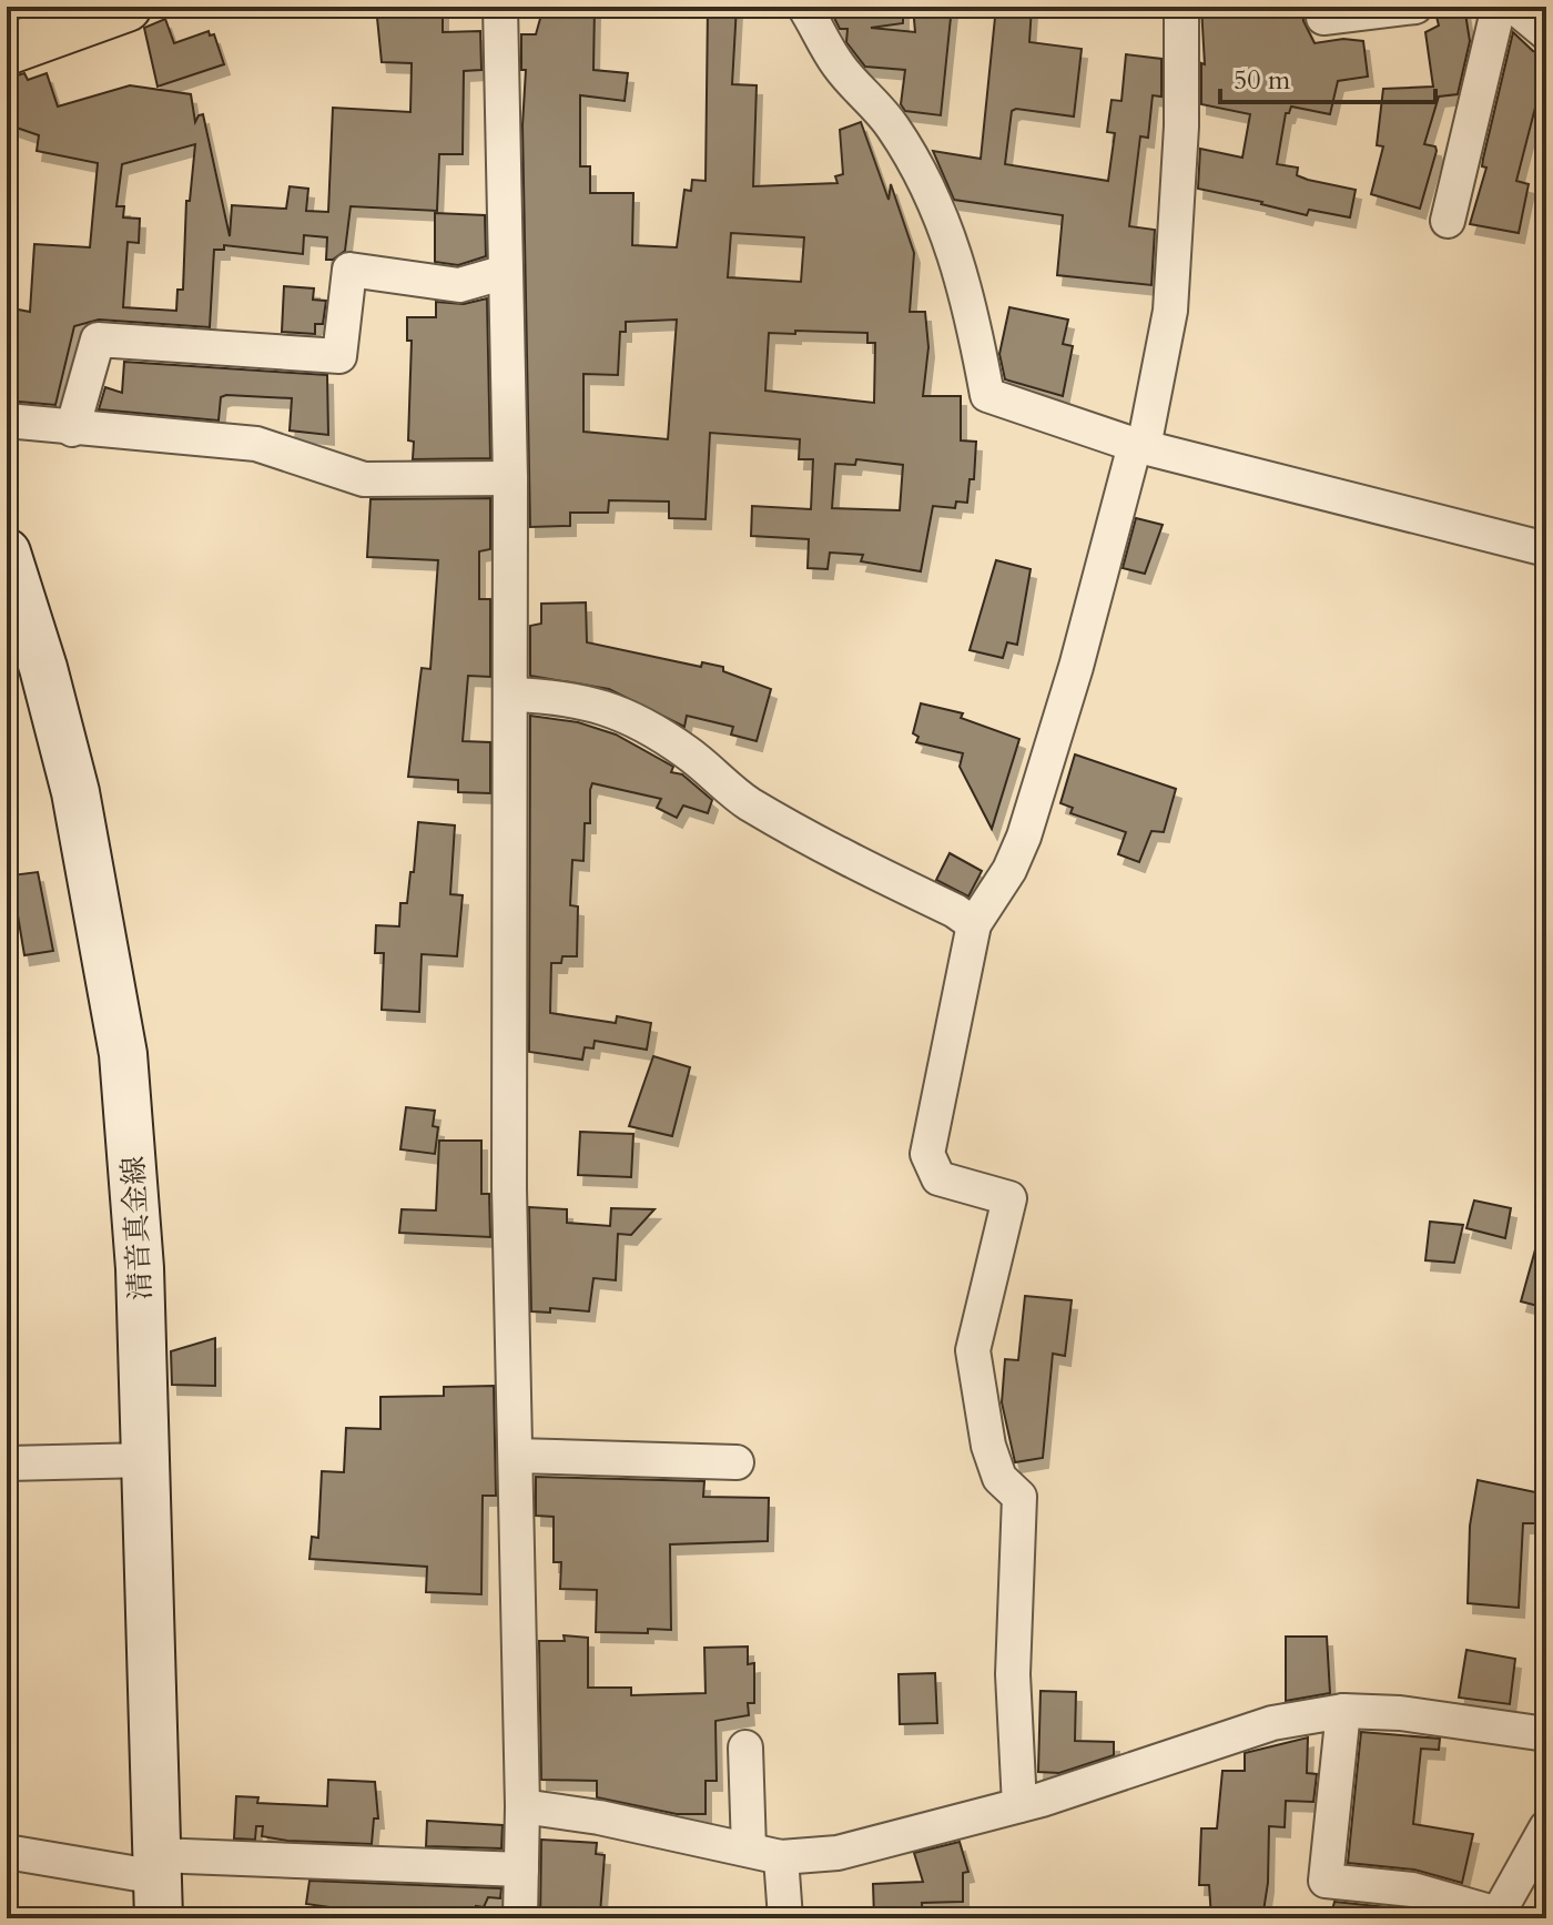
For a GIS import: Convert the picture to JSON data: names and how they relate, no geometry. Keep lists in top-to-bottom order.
{
  "streets": {
    "main road": ["清音真金線"]
  },
  "scale_bar": "50 m"
}
